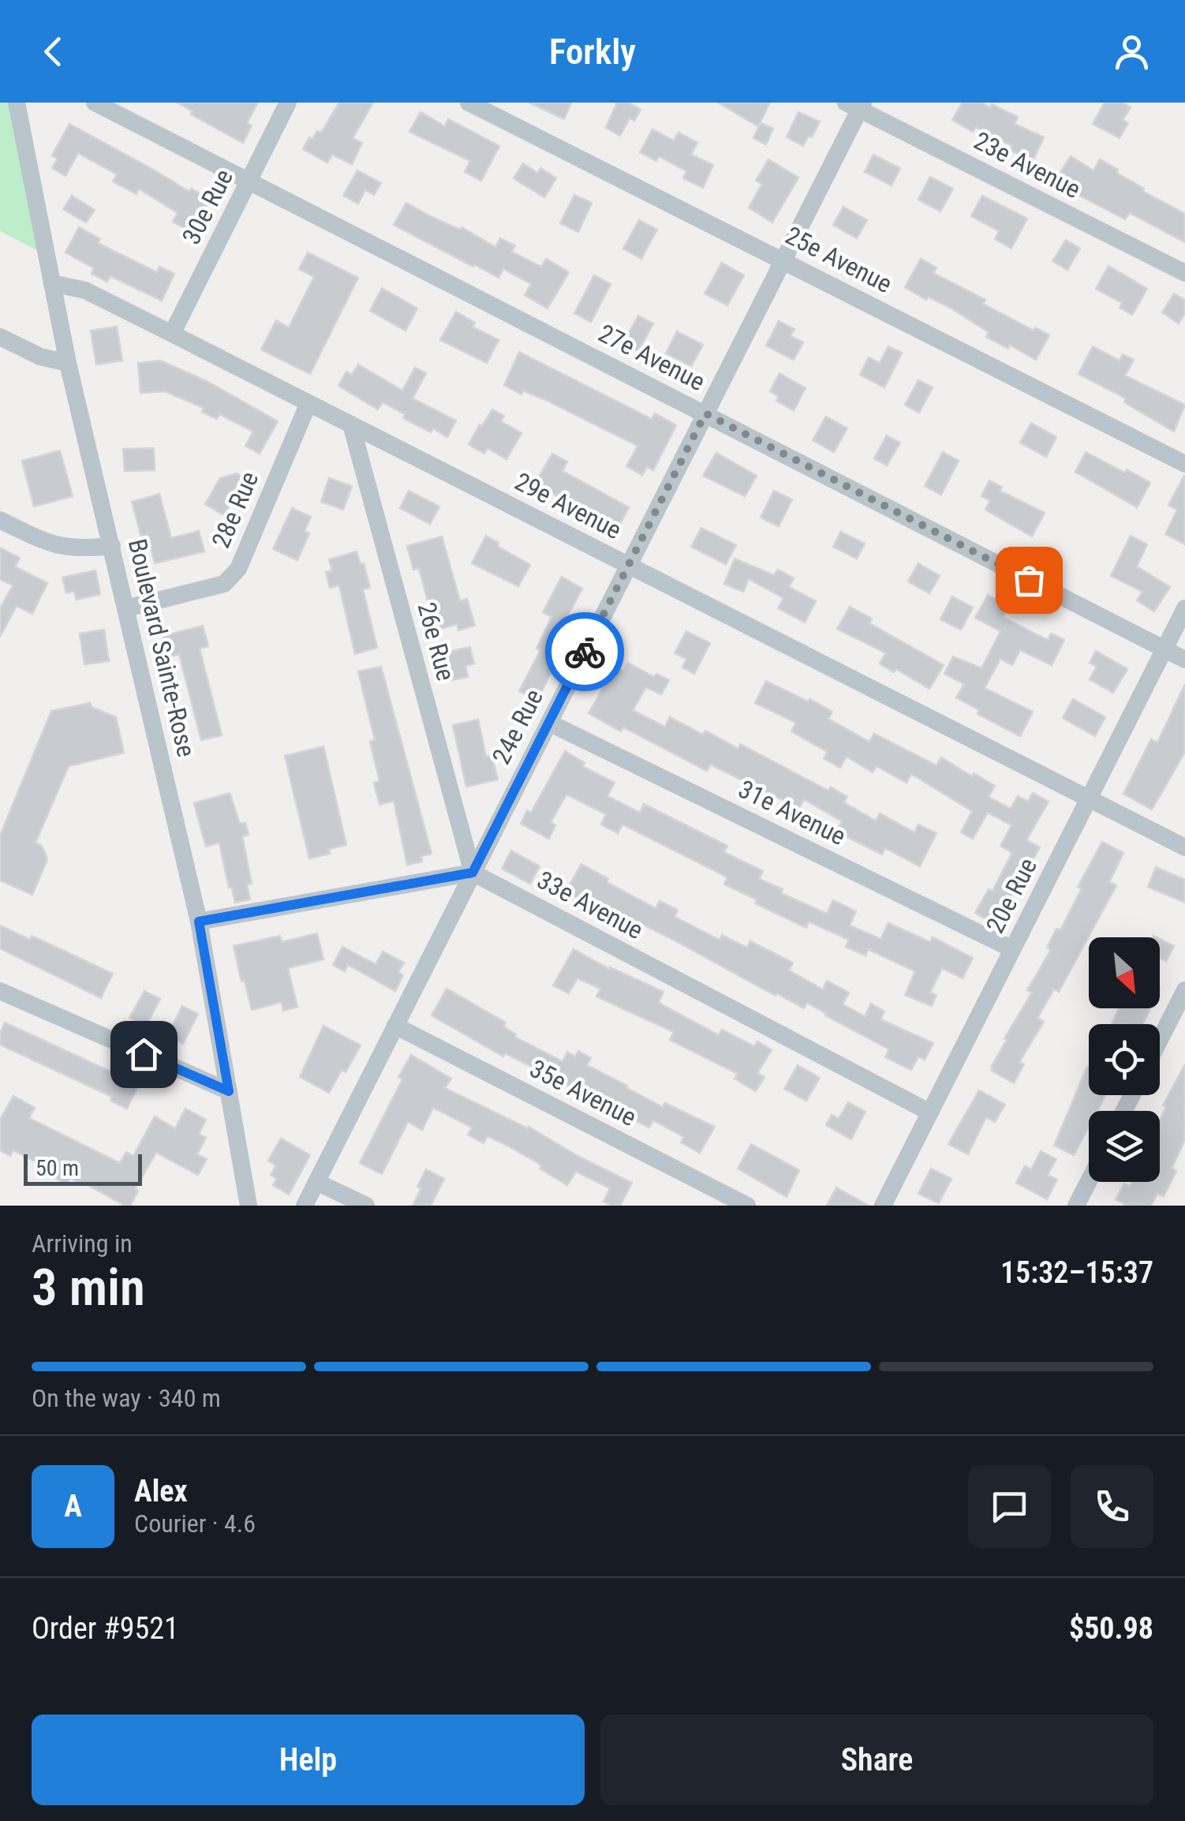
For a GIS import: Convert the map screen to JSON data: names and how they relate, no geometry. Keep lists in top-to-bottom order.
{
  "streets": {
    "street": [
      "23e Avenue",
      "30e Rue",
      "25e Avenue",
      "27e Avenue",
      "29e Avenue",
      "28e Rue",
      "26e Rue",
      "Boulevard Sainte-Rose",
      "24e Rue",
      "31e Avenue",
      "20e Rue",
      "33e Avenue",
      "35e Avenue"
    ]
  },
  "crossings": [
    ["23e Avenue", "24e Rue"],
    ["30e Rue", "27e Avenue"],
    ["30e Rue", "29e Avenue"],
    ["25e Avenue", "24e Rue"],
    ["27e Avenue", "24e Rue"],
    ["27e Avenue", "20e Rue"],
    ["29e Avenue", "28e Rue"],
    ["29e Avenue", "26e Rue"],
    ["29e Avenue", "Boulevard Sainte-Rose"],
    ["29e Avenue", "24e Rue"],
    ["29e Avenue", "20e Rue"],
    ["28e Rue", "Boulevard Sainte-Rose"],
    ["26e Rue", "24e Rue"],
    ["26e Rue", "33e Avenue"],
    ["24e Rue", "31e Avenue"],
    ["24e Rue", "33e Avenue"],
    ["24e Rue", "35e Avenue"],
    ["31e Avenue", "20e Rue"],
    ["20e Rue", "33e Avenue"]
  ],
  "scale_bar": "50 m",
  "north": "bottom right",
  "page": {
    "header": "Forkly",
    "scale": "50 m",
    "heading": ["3 min", "Arriving in", "15:32–15:37"],
    "panel": [
      "Alex",
      "Courier · 4.6",
      "Order #9521",
      "$50.98"
    ],
    "bar": "On the way · 340 m",
    "round": "A",
    "buttons": ["Help", "Share"]
  }
}
